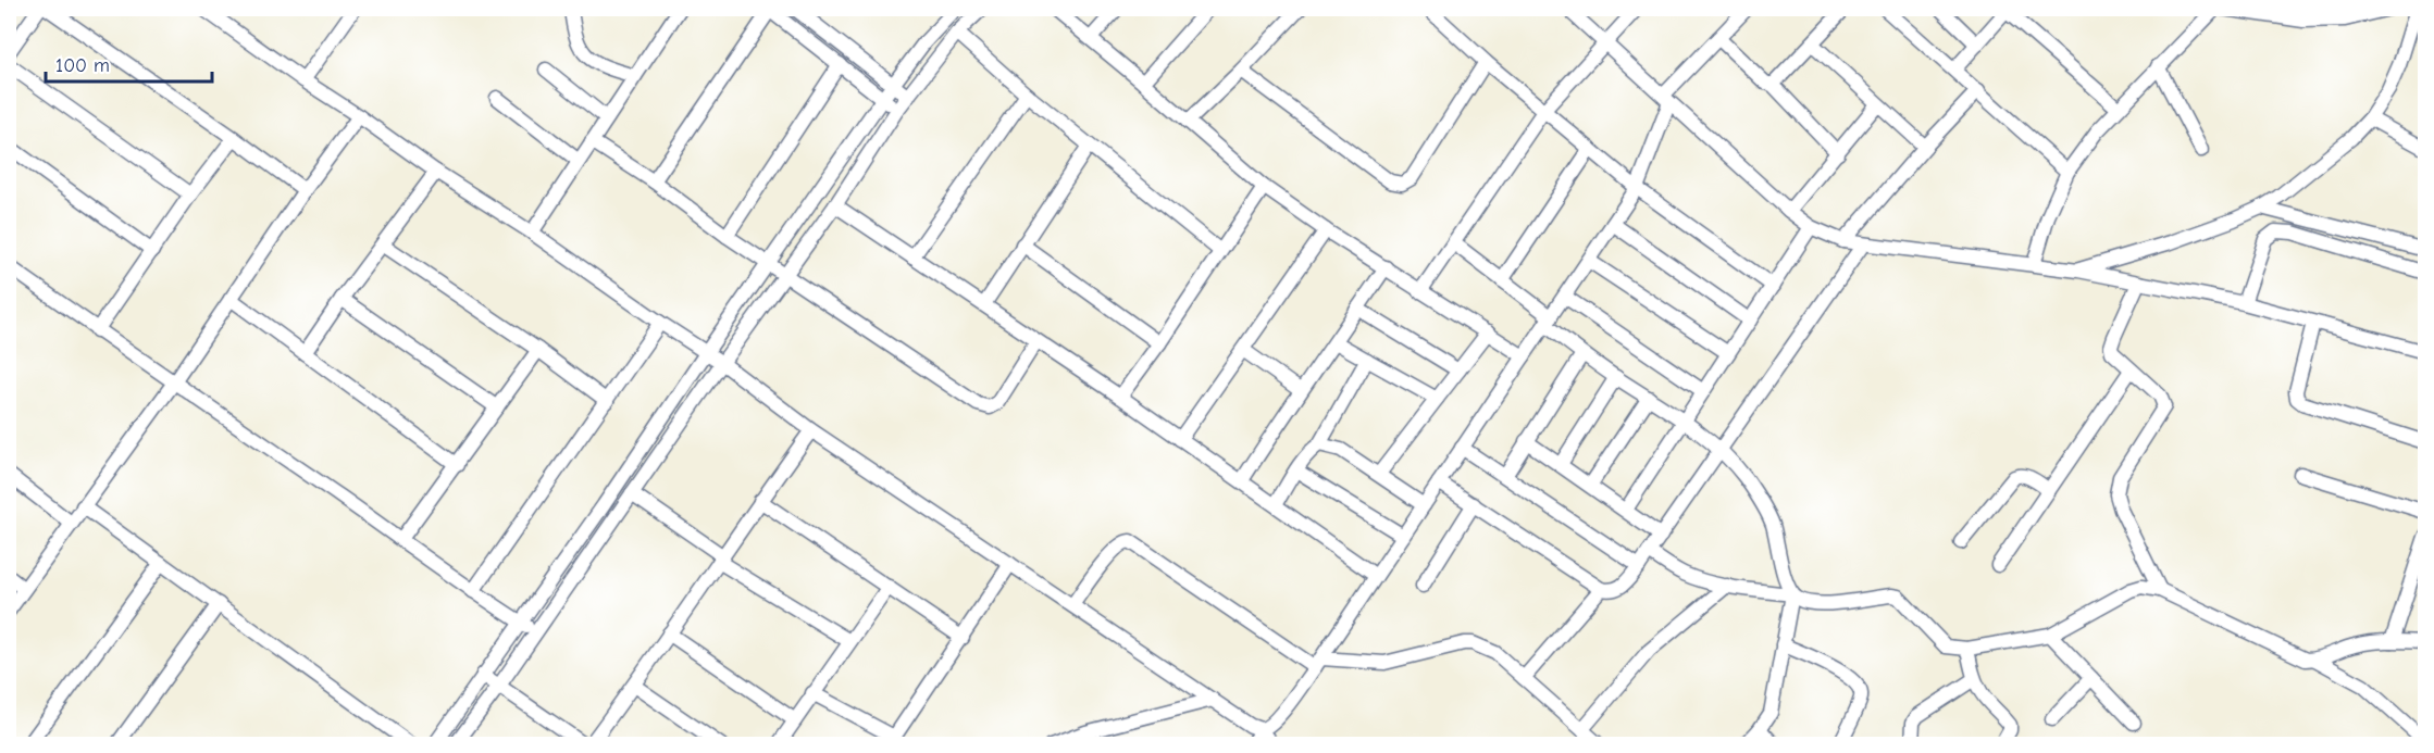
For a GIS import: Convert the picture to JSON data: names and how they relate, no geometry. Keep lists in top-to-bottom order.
{
  "scale_bar": "100 m"
}
